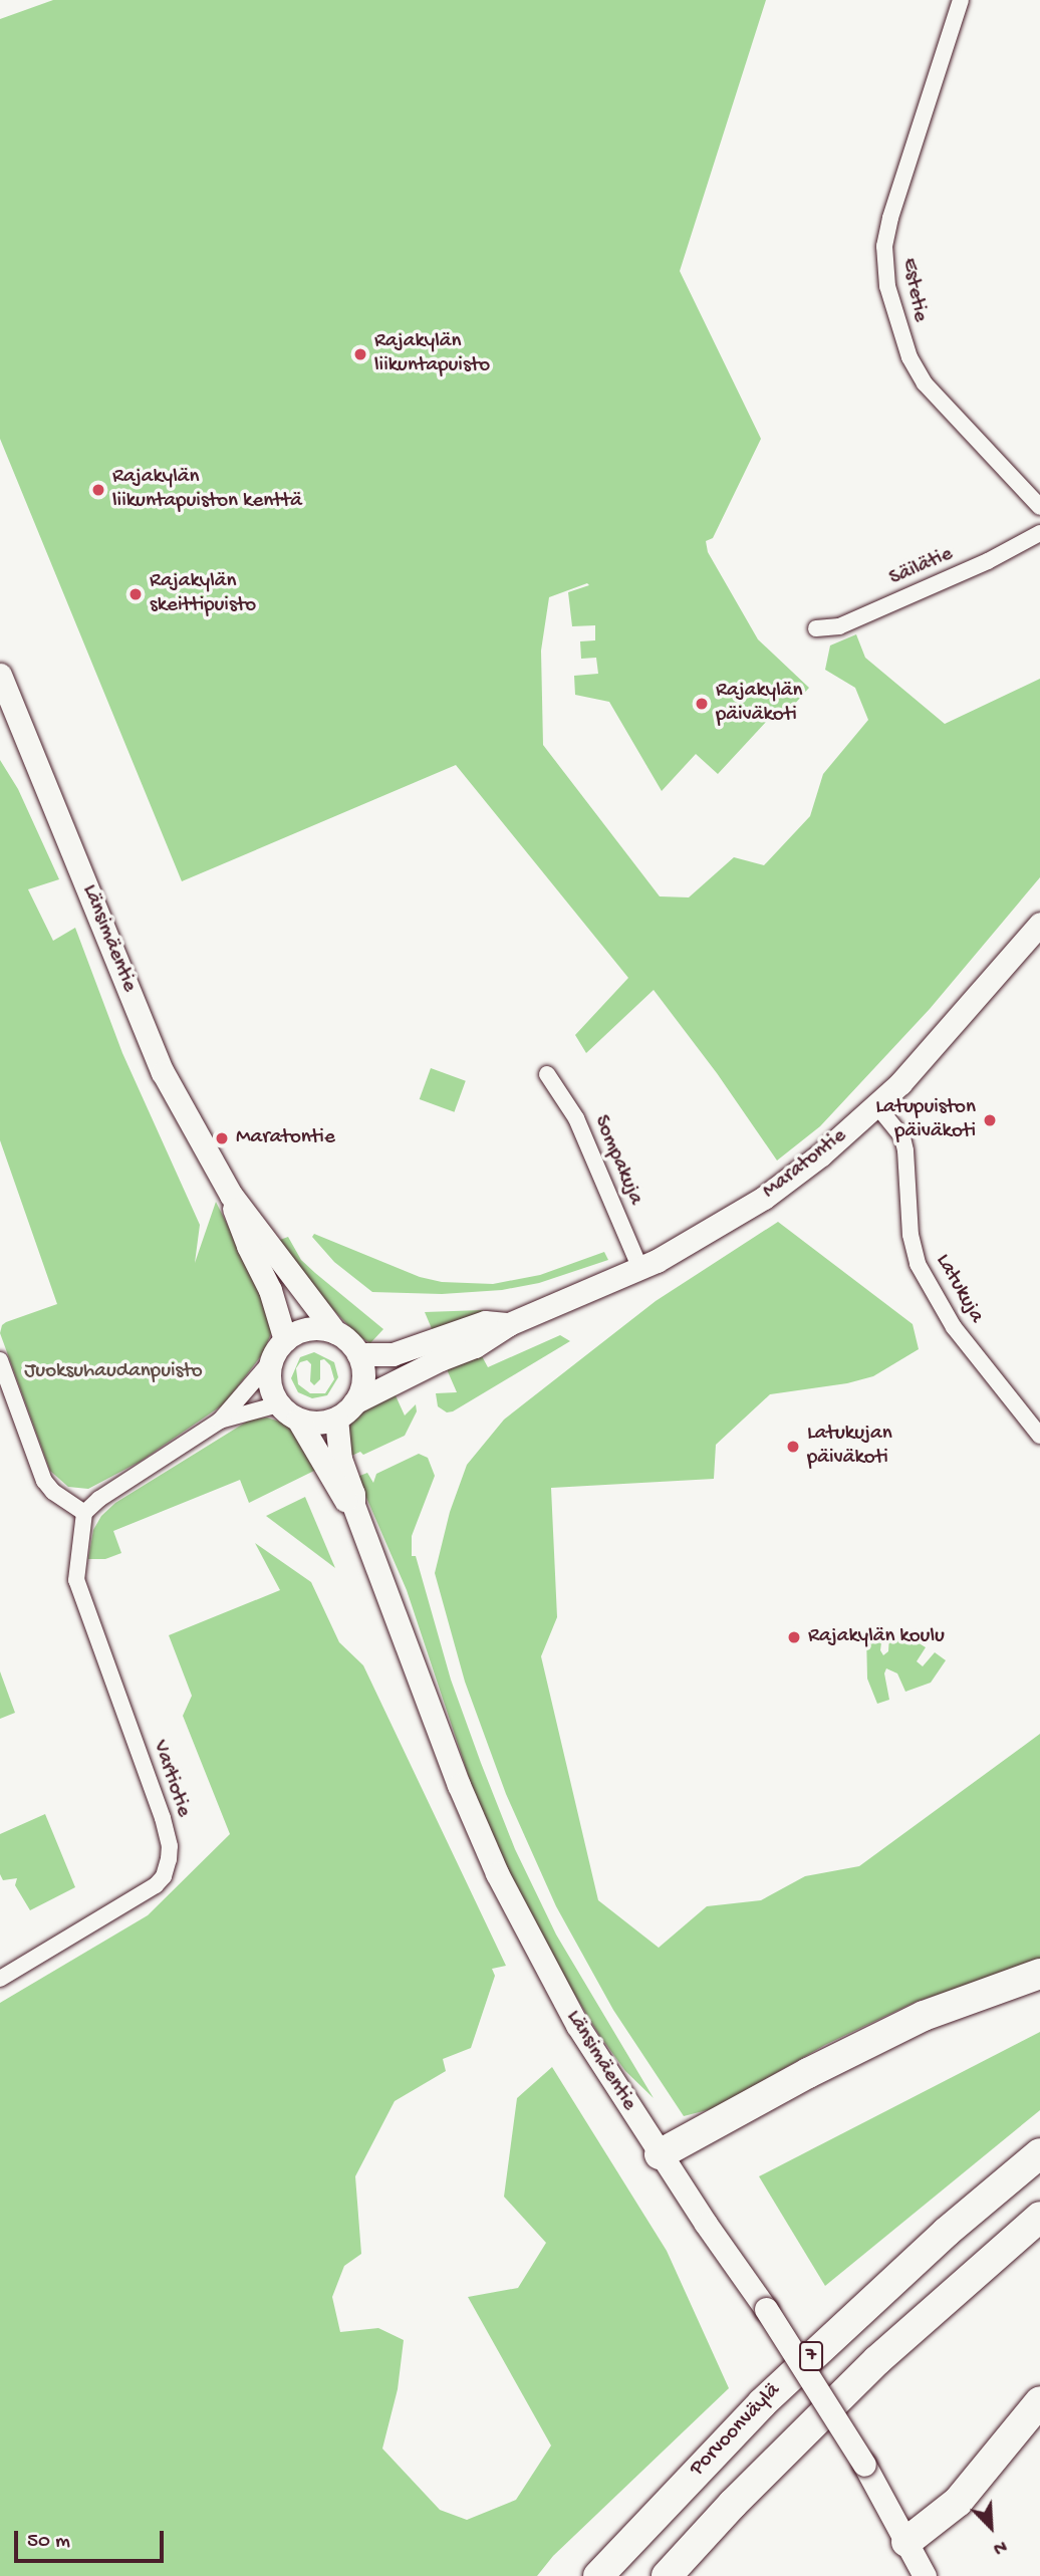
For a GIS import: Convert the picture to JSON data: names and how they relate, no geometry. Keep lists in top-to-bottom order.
{
  "streets": {
    "highway": ["7", "Porvoonväylä"],
    "main road": ["Länsimäentie", "Maratontie"],
    "street": [
      "Estetie",
      "Säilätie",
      "Sompakuja",
      "Latukuja",
      "Vartiotie"
    ]
  },
  "crossings": [
    ["Länsimäentie", "Maratontie"],
    ["Sompakuja", "Maratontie"],
    ["Maratontie", "Latukuja"]
  ],
  "parks": ["Juoksuhaudanpuisto"],
  "places": [
    "Rajakylän liikuntapuisto",
    "Rajakylän liikuntapuiston kenttä",
    "Rajakylän skeittipuisto",
    "Rajakylän päiväkoti",
    "Latupuiston päiväkoti",
    "Maratontie",
    "Latukujan päiväkoti",
    "Rajakylän koulu"
  ],
  "scale_bar": "50 m",
  "north": "bottom right"
}
